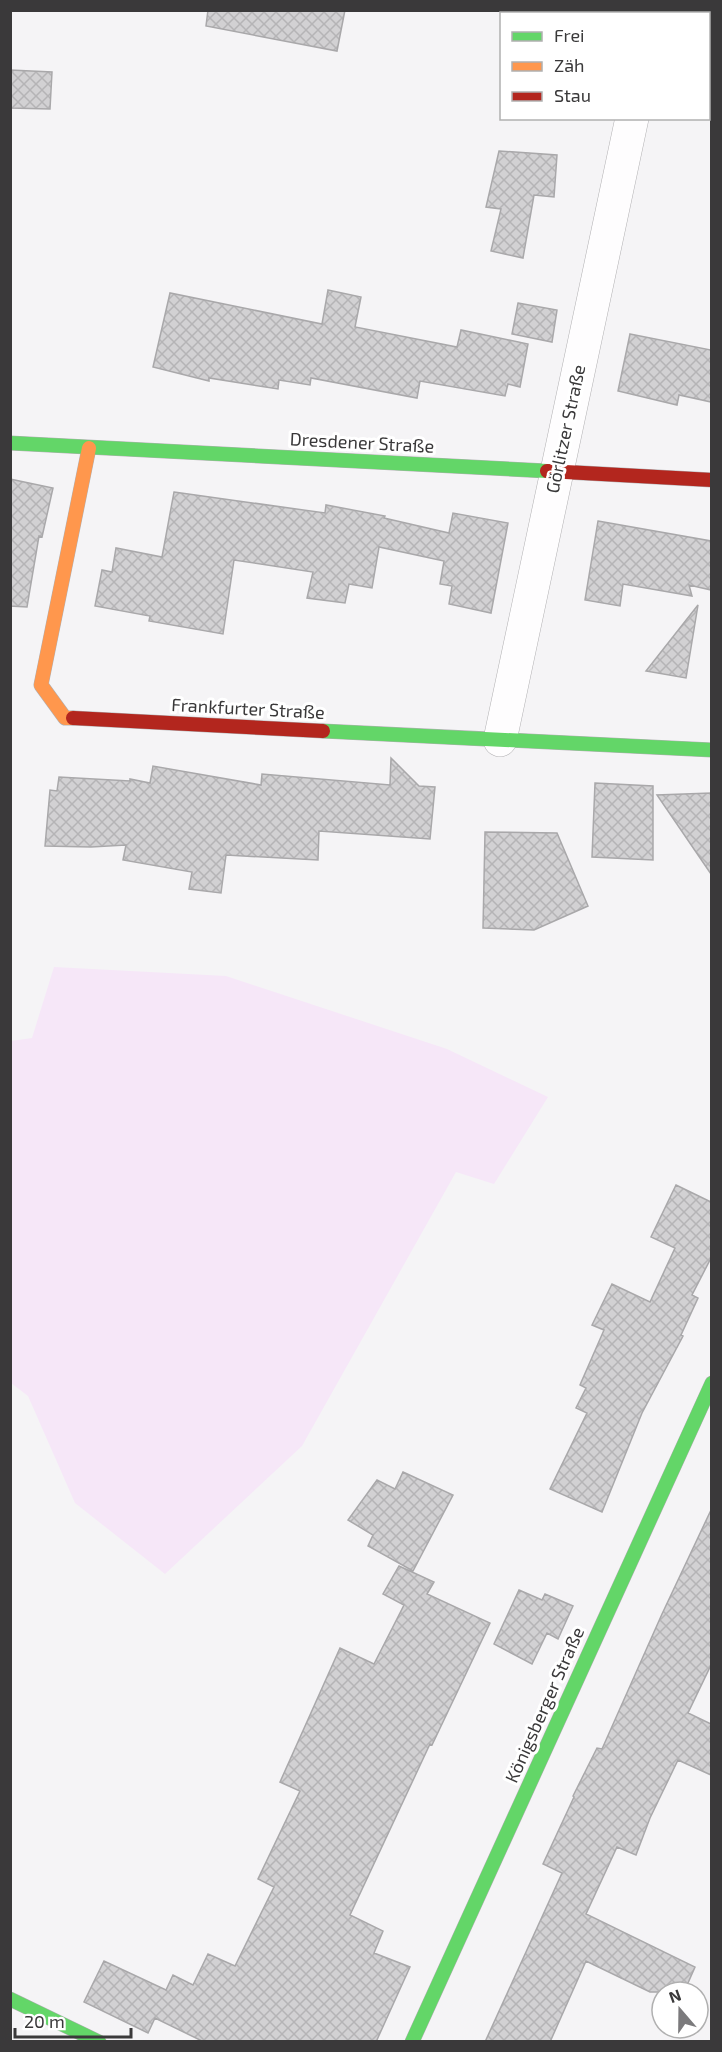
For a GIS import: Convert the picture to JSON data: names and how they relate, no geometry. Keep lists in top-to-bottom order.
{
  "streets": {
    "street": [
      "Görlitzer Straße",
      "Dresdener Straße",
      "Frankfurter Straße",
      "Königsberger Straße"
    ]
  },
  "crossings": [
    ["Görlitzer Straße", "Dresdener Straße"],
    ["Görlitzer Straße", "Frankfurter Straße"],
    ["Dresdener Straße", "Frankfurter Straße"]
  ],
  "legend": ["Frei", "Zäh", "Stau"],
  "scale_bar": "20 m",
  "north": "top"
}
